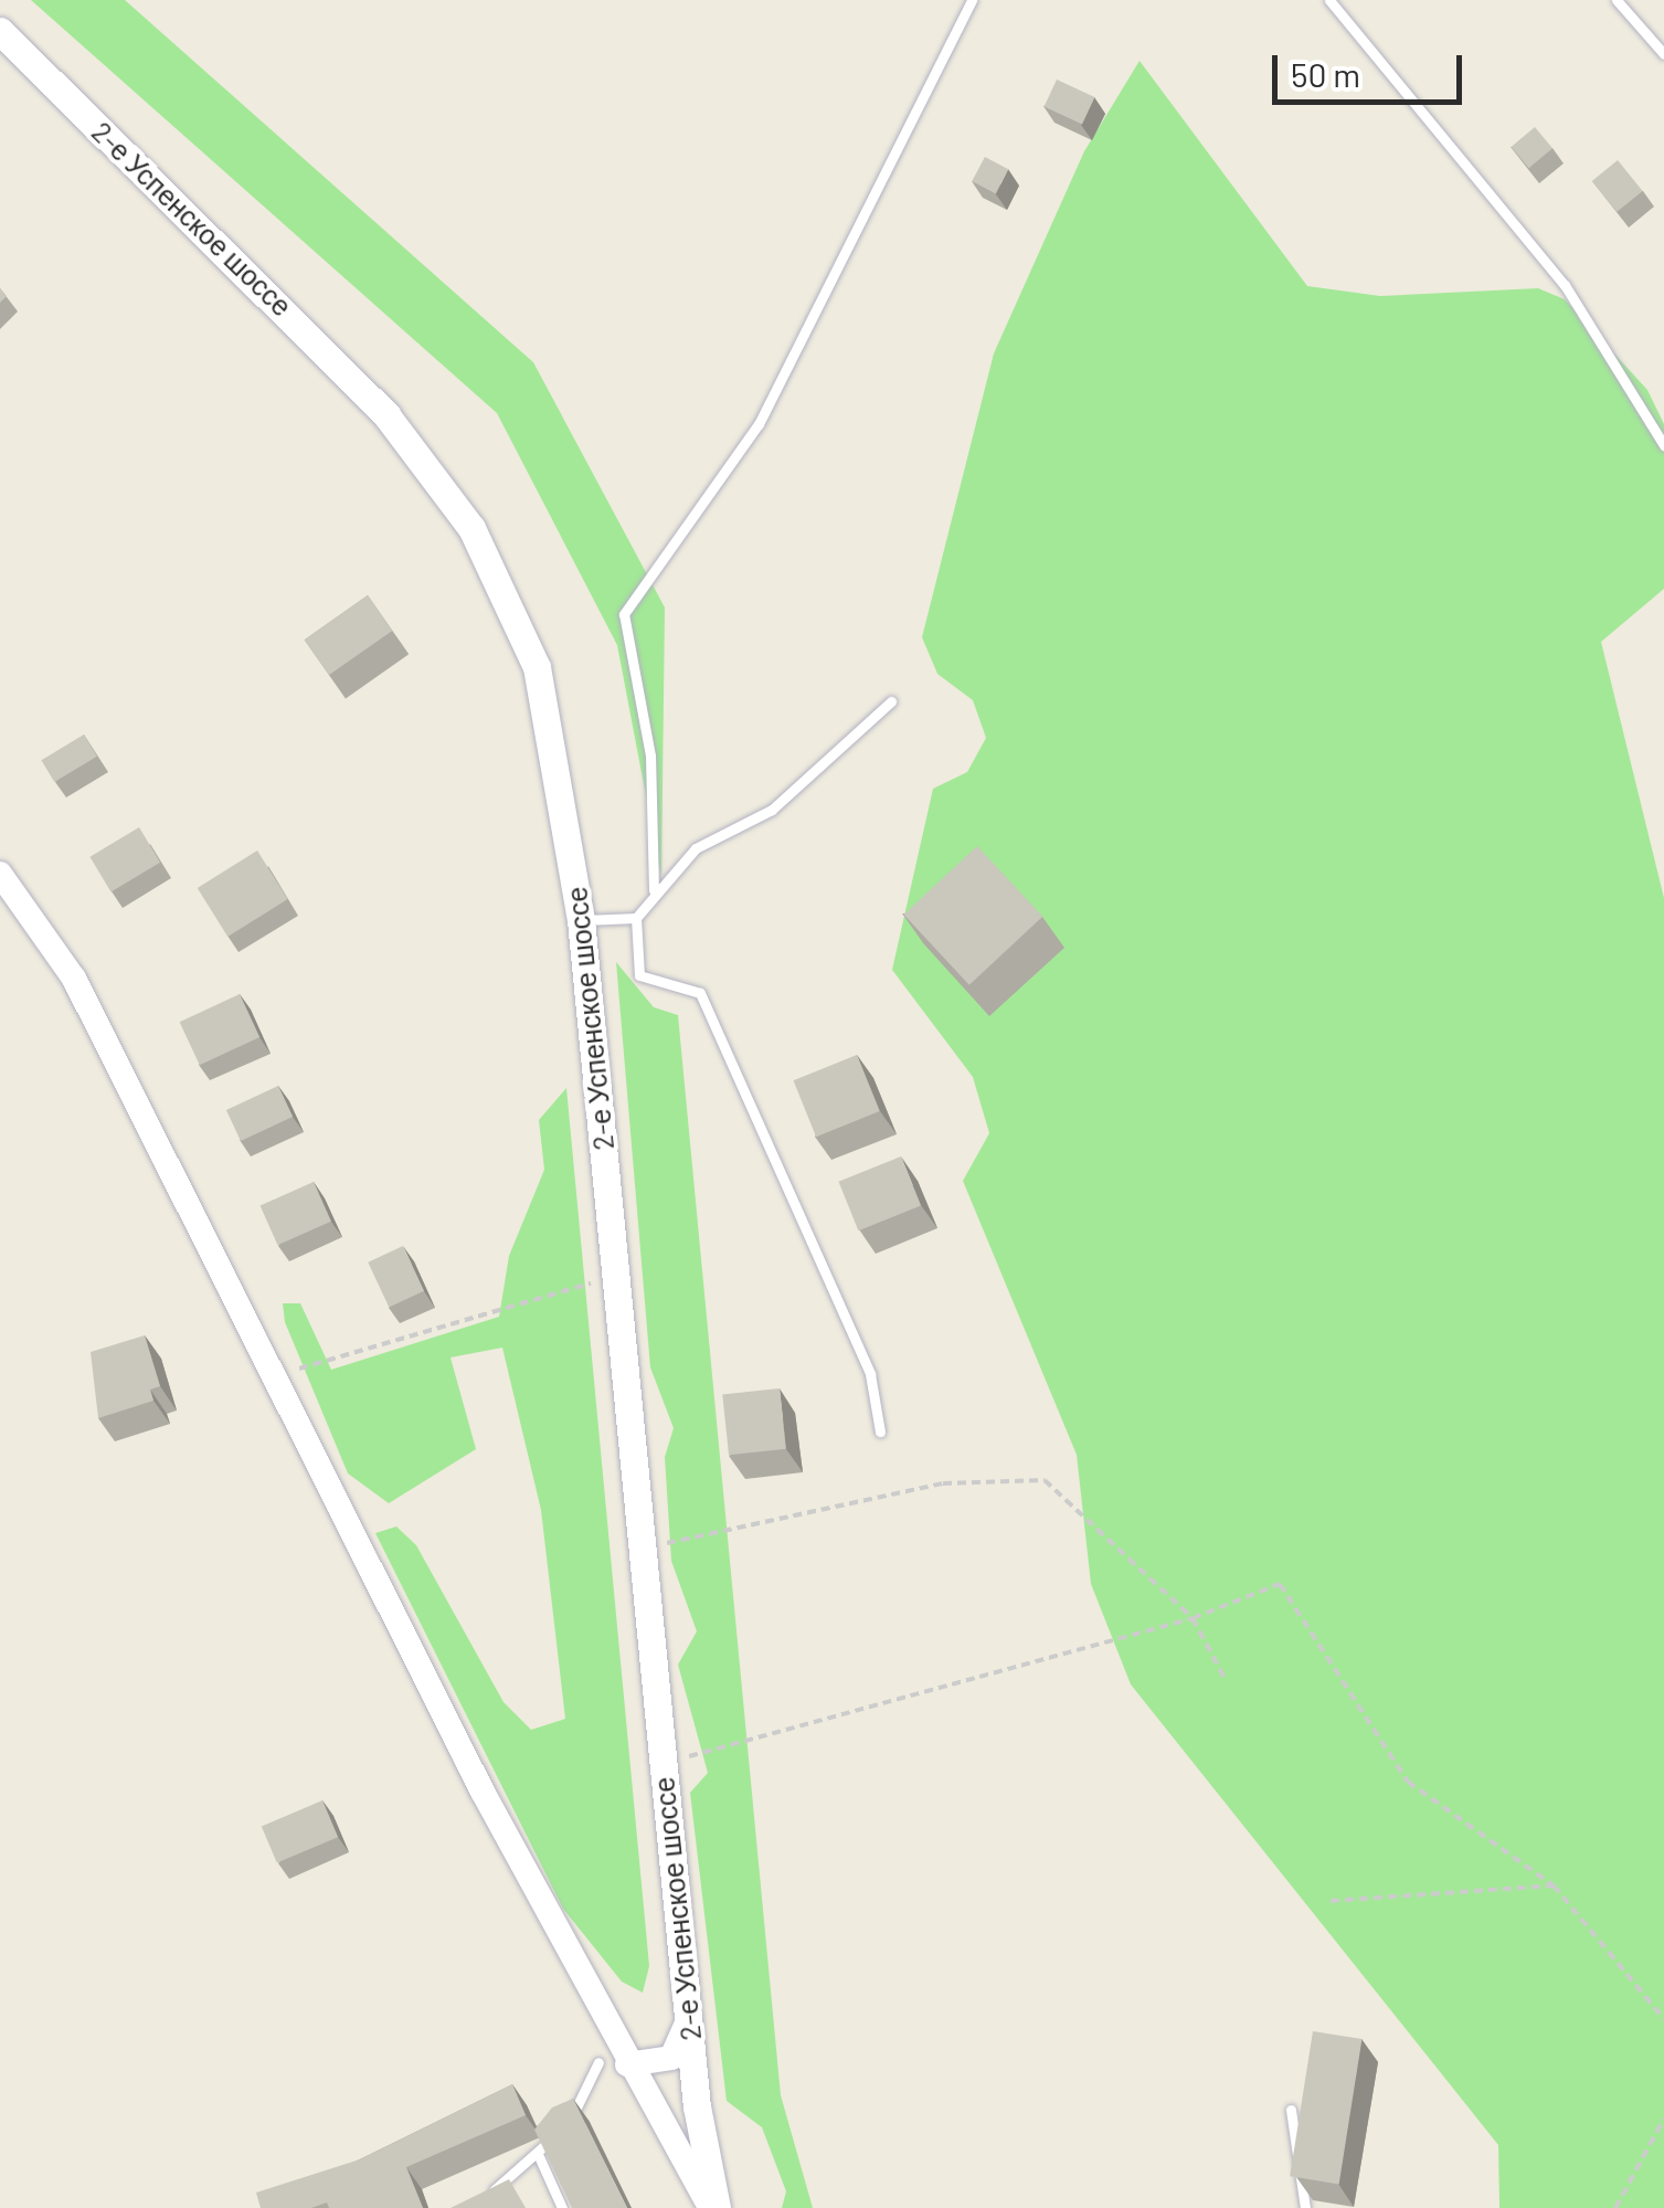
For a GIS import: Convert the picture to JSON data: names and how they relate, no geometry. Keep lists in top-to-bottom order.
{
  "streets": {
    "main road": ["2-е Успенское шоссе"]
  },
  "scale_bar": "50 m"
}
